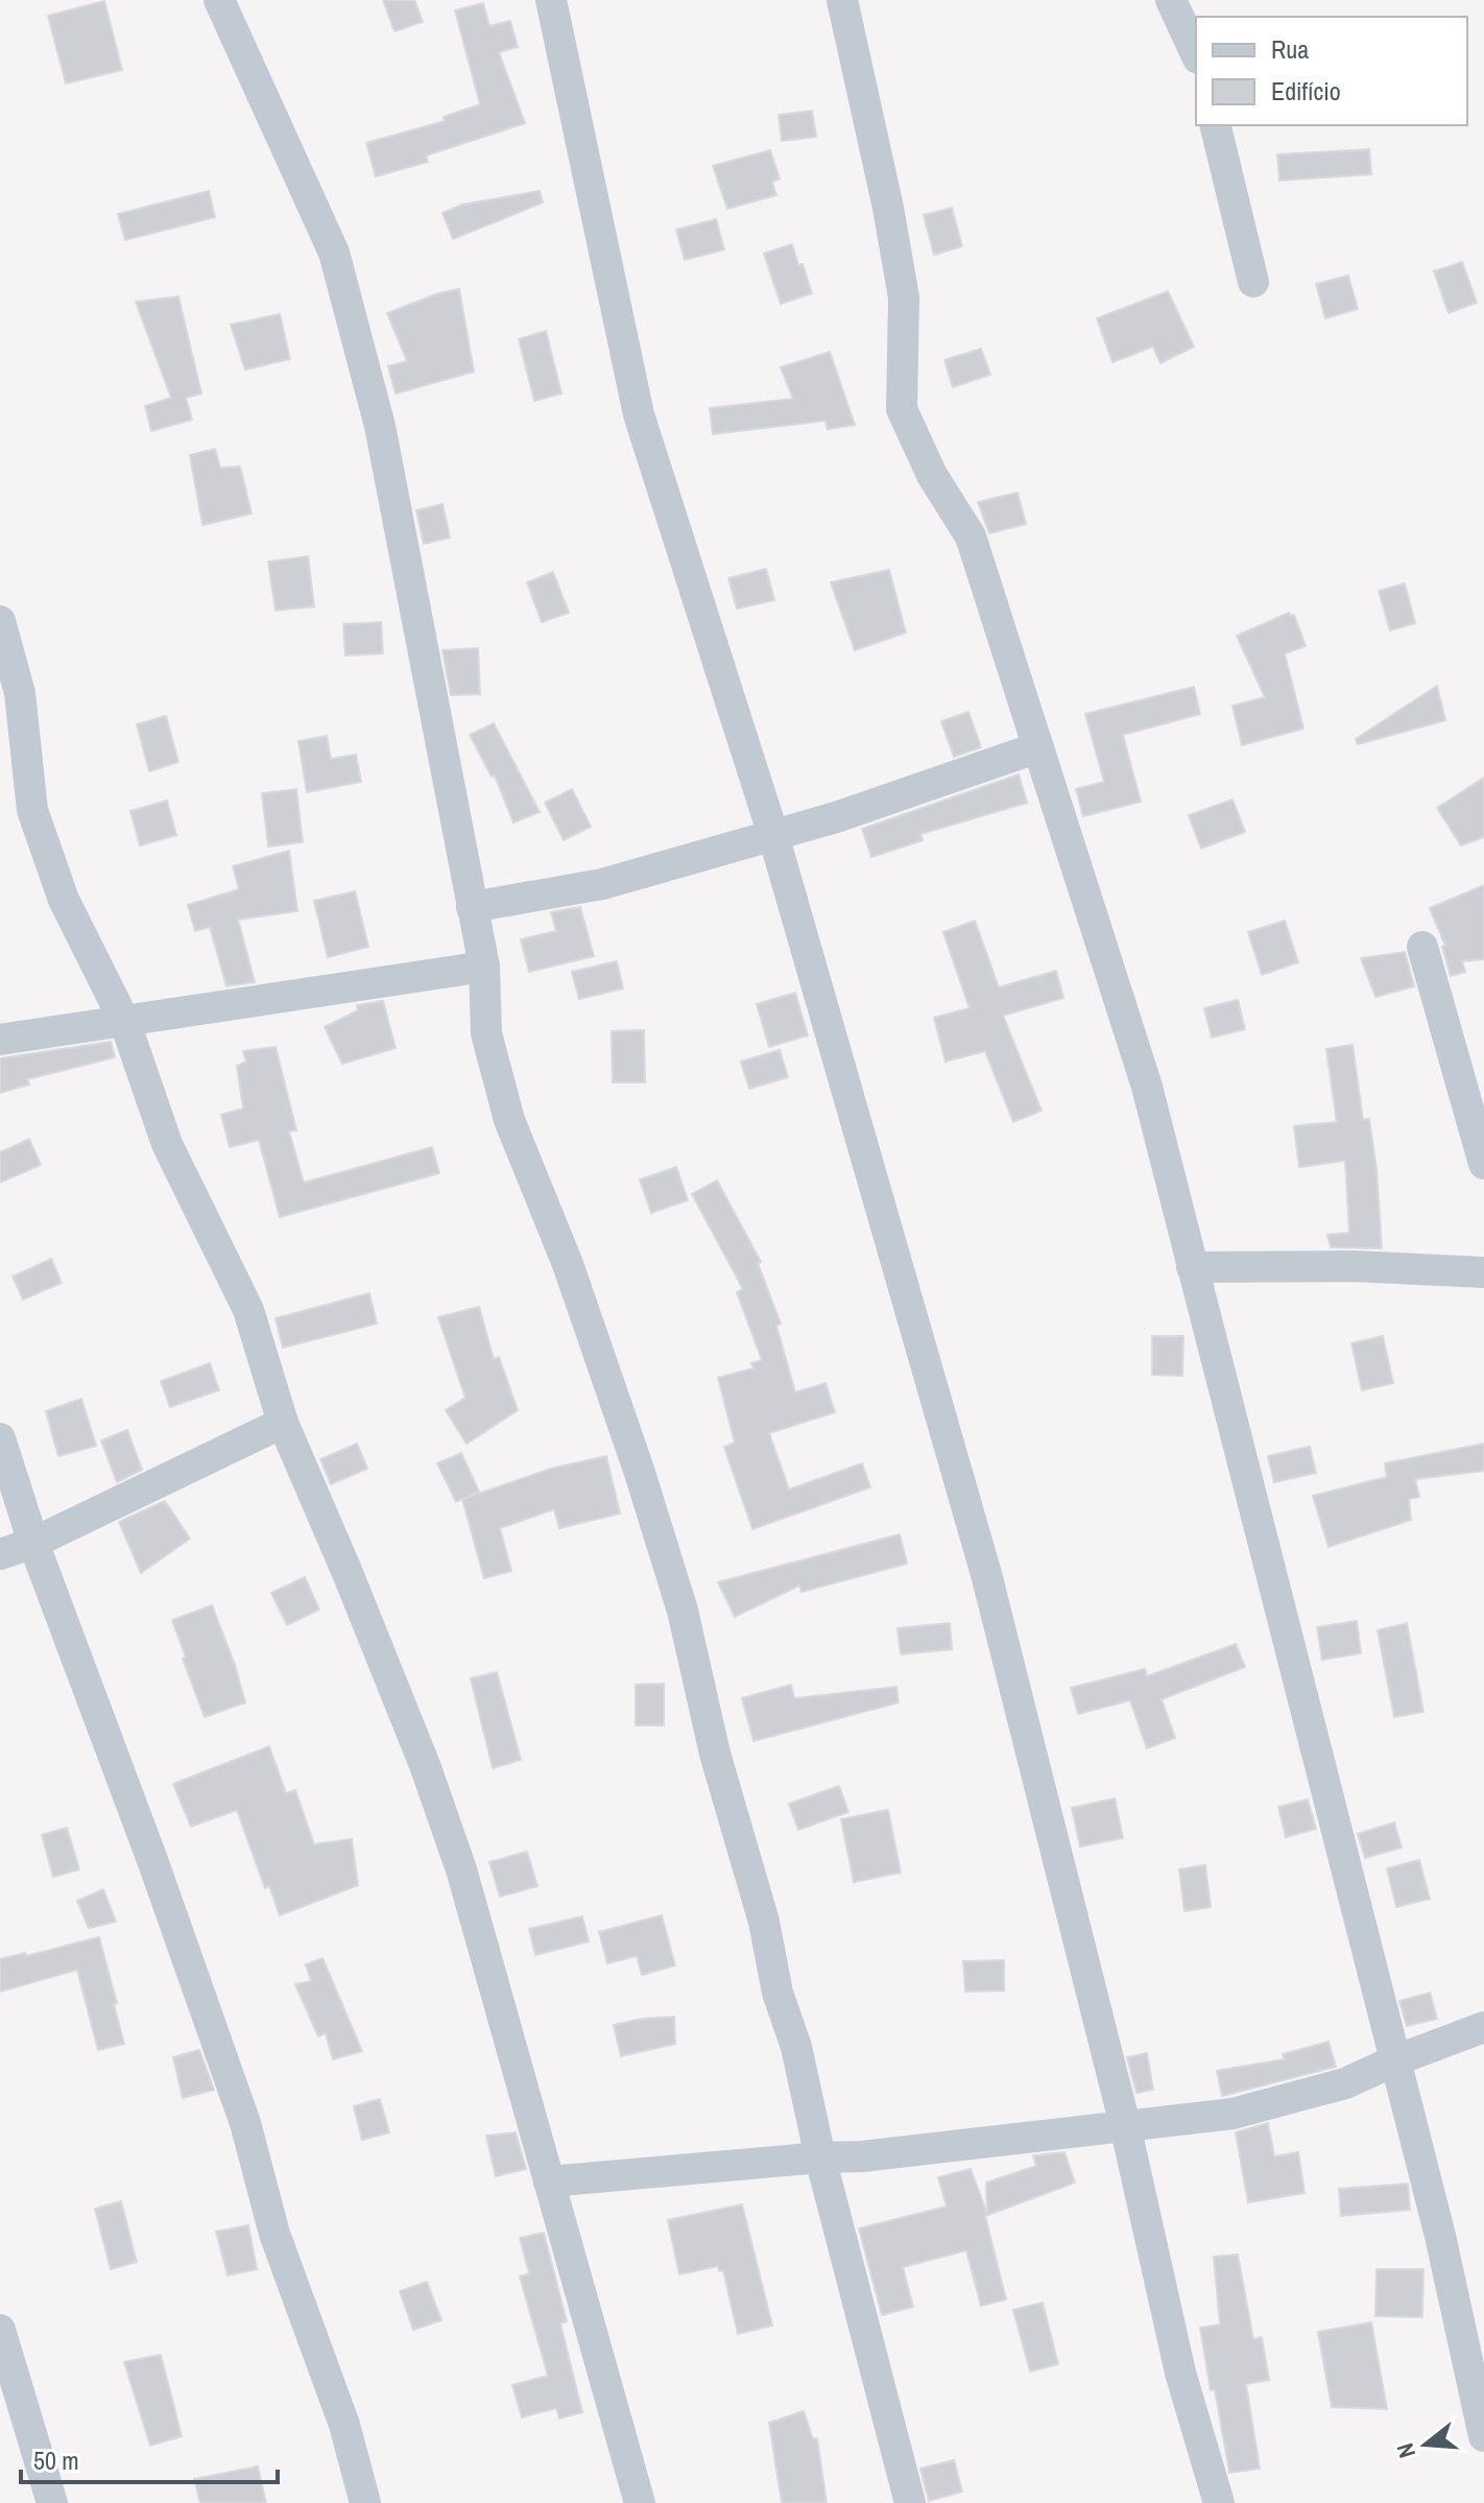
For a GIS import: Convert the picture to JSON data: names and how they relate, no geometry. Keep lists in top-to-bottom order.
{
  "legend": ["Rua", "Edifício"],
  "scale_bar": "50 m",
  "north": "left"
}
